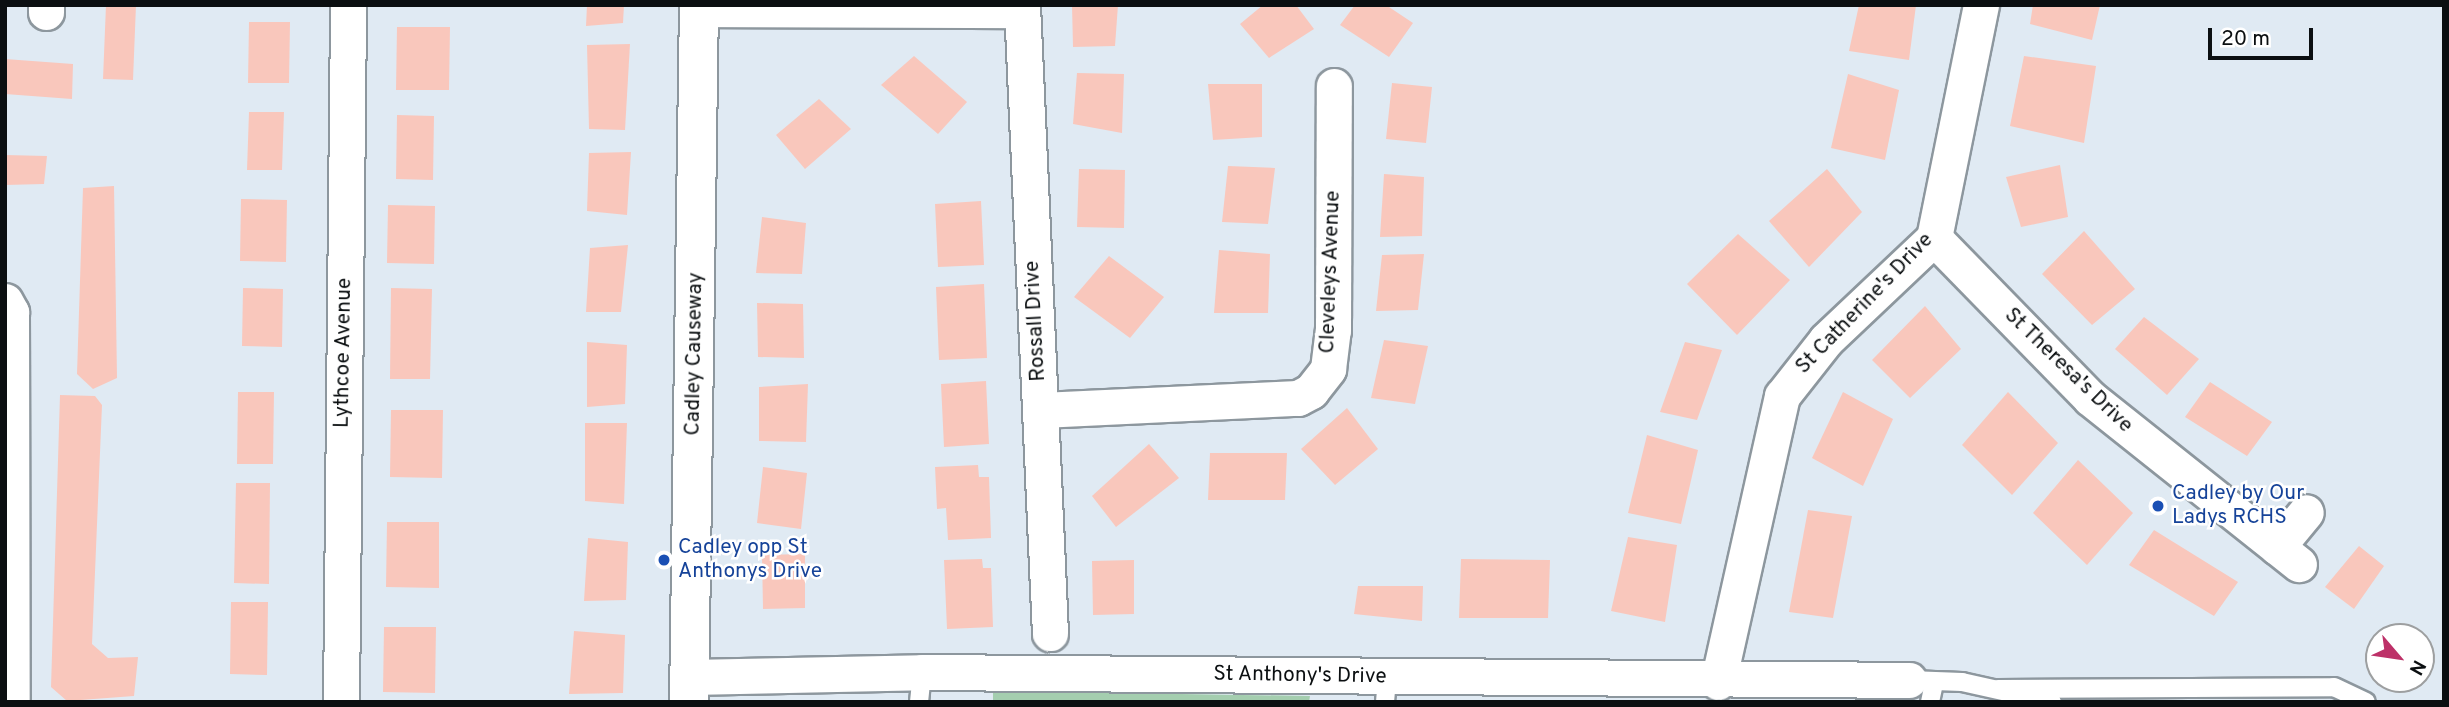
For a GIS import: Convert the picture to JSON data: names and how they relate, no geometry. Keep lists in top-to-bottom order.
{
  "streets": {
    "street": [
      "Cleveleys Avenue",
      "St Catherine's Drive",
      "Rossall Drive",
      "Lythcoe Avenue",
      "Cadley Causeway",
      "St Theresa's Drive",
      "St Anthony's Drive"
    ]
  },
  "crossings": [
    ["Cleveleys Avenue", "Rossall Drive"],
    ["St Catherine's Drive", "St Theresa's Drive"],
    ["St Catherine's Drive", "St Anthony's Drive"],
    ["Cadley Causeway", "St Anthony's Drive"]
  ],
  "places": ["Cadley by Our Ladys RCHS", "Cadley opp St Anthonys Drive"],
  "scale_bar": "20 m",
  "north": "bottom right"
}
